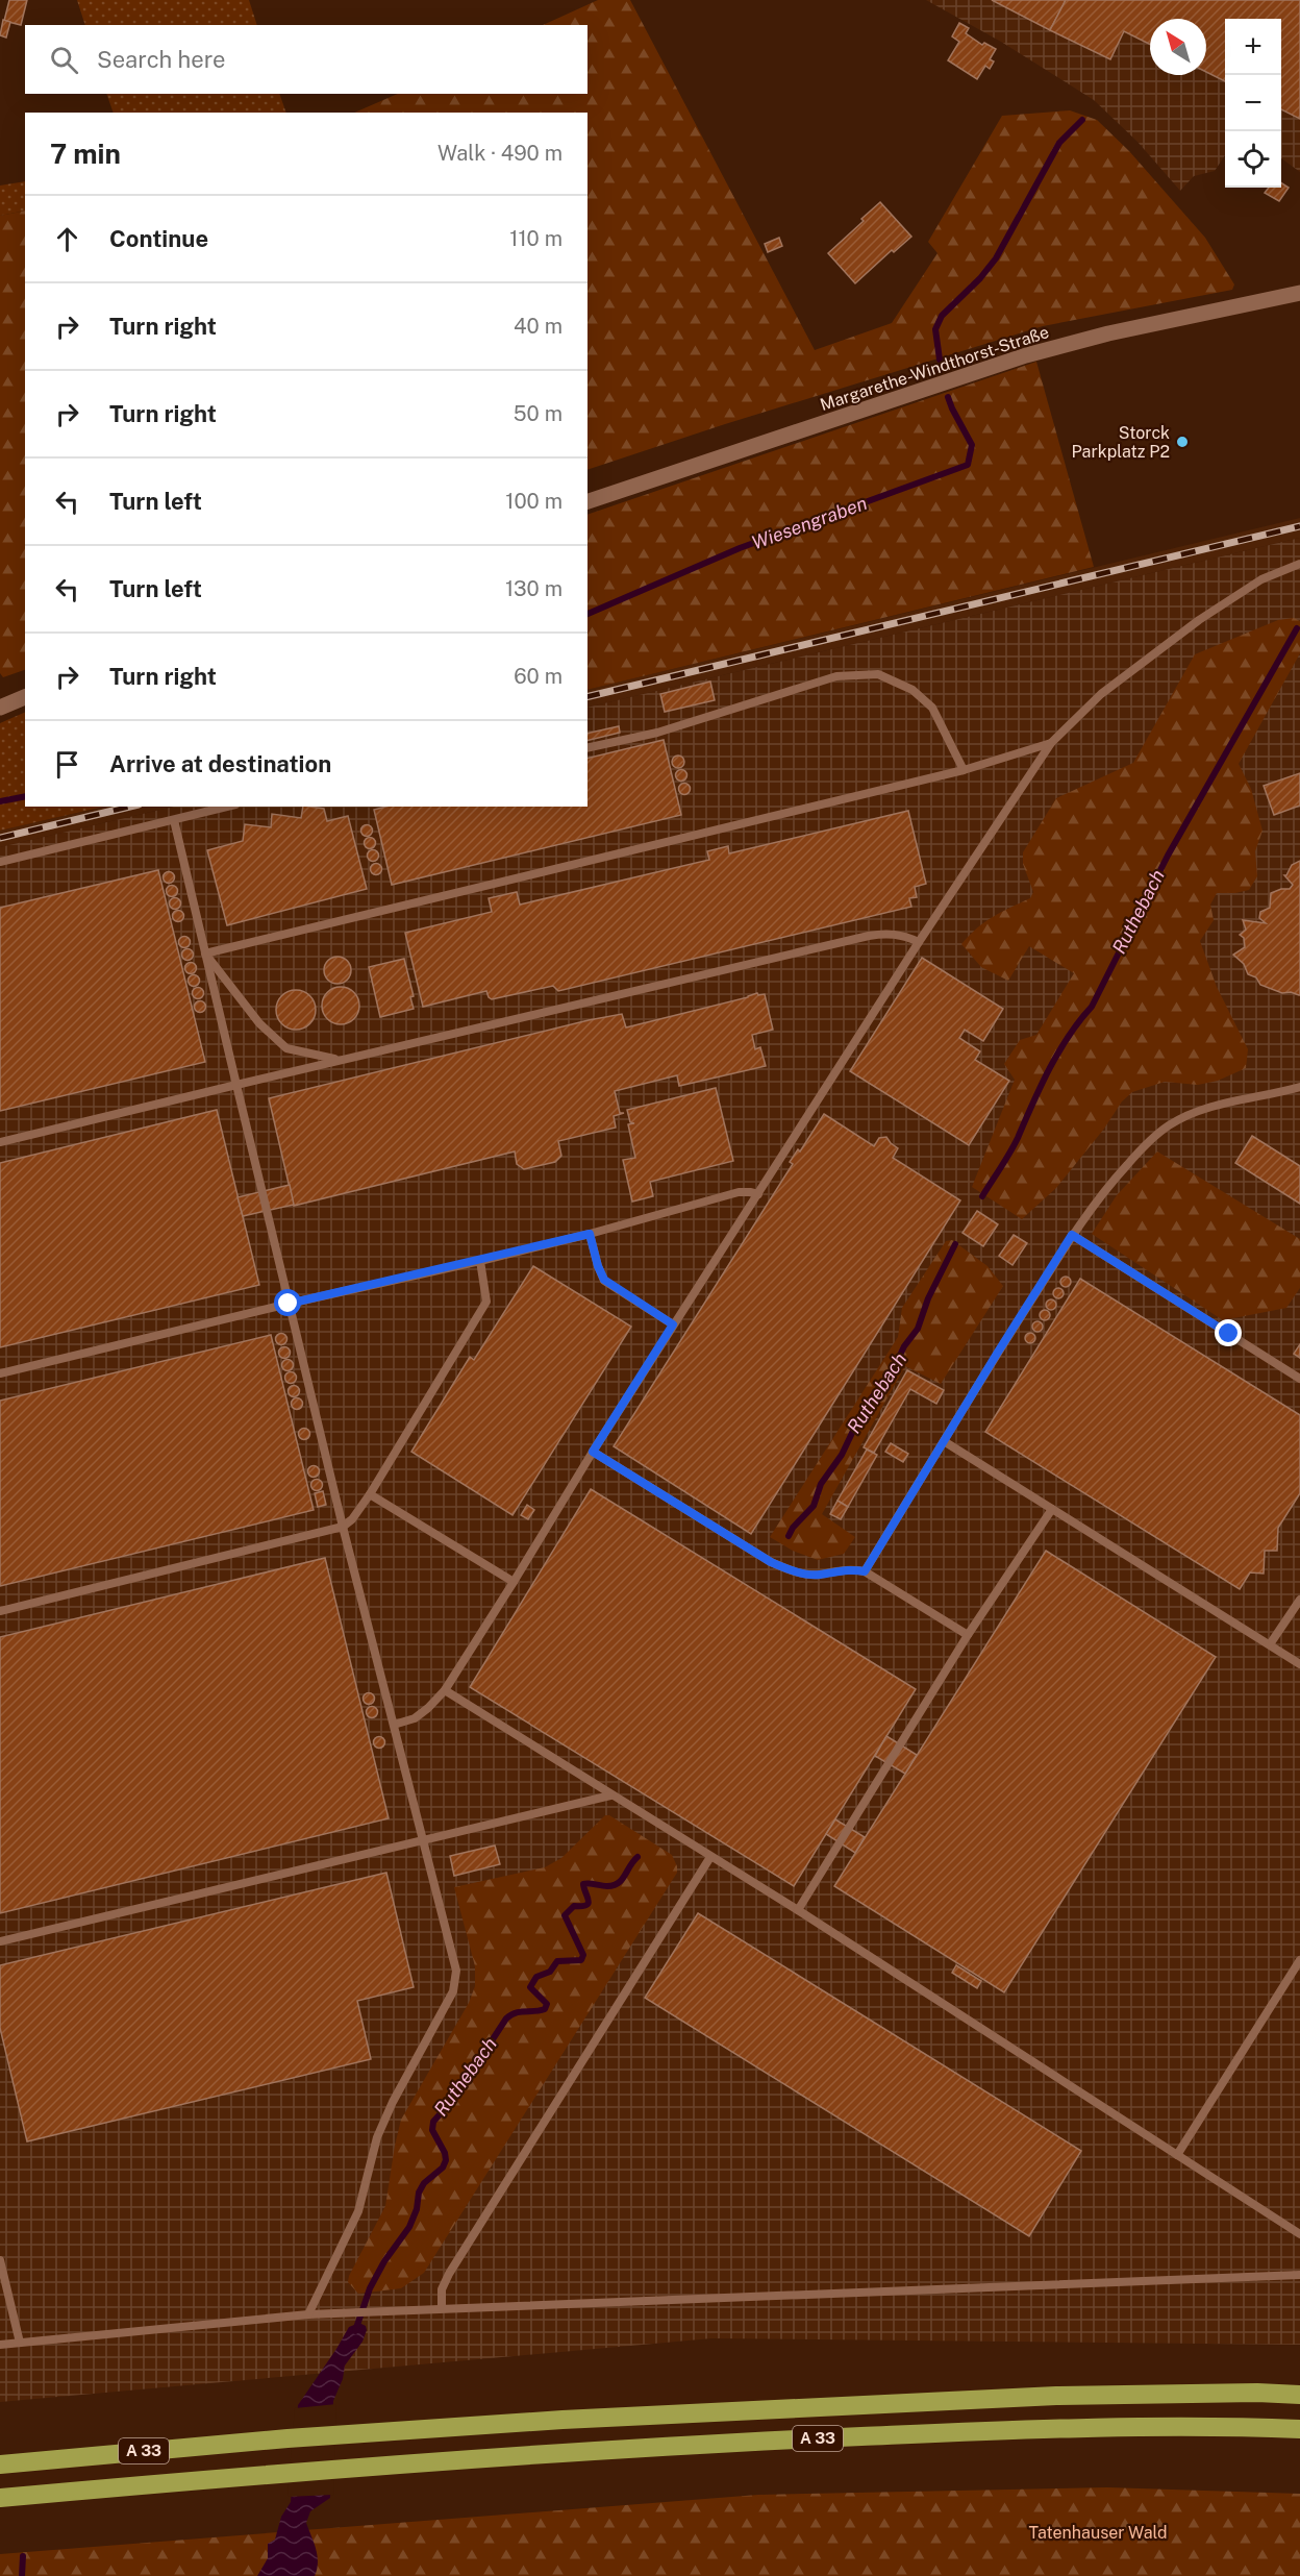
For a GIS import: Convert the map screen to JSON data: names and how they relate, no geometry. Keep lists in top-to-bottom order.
{
  "streets": {
    "highway": ["A 33"],
    "street": ["Margarethe-Windthorst-Straße"]
  },
  "water": ["Wiesengraben", "Ruthebach"],
  "parks": ["Tatenhauser Wald"],
  "places": ["Storck Parkplatz P2"],
  "north": "top left",
  "page": {
    "map_buttons": ["+", "−"],
    "search": "Search here",
    "heading": ["7 min", "Walk · 490 m"],
    "list": [
      ["Continue", "110 m"],
      ["Turn right", "40 m"],
      ["Turn right", "50 m"],
      ["Turn left", "100 m"],
      ["Turn left", "130 m"],
      ["Turn right", "60 m"],
      "Arrive at destination"
    ]
  }
}
